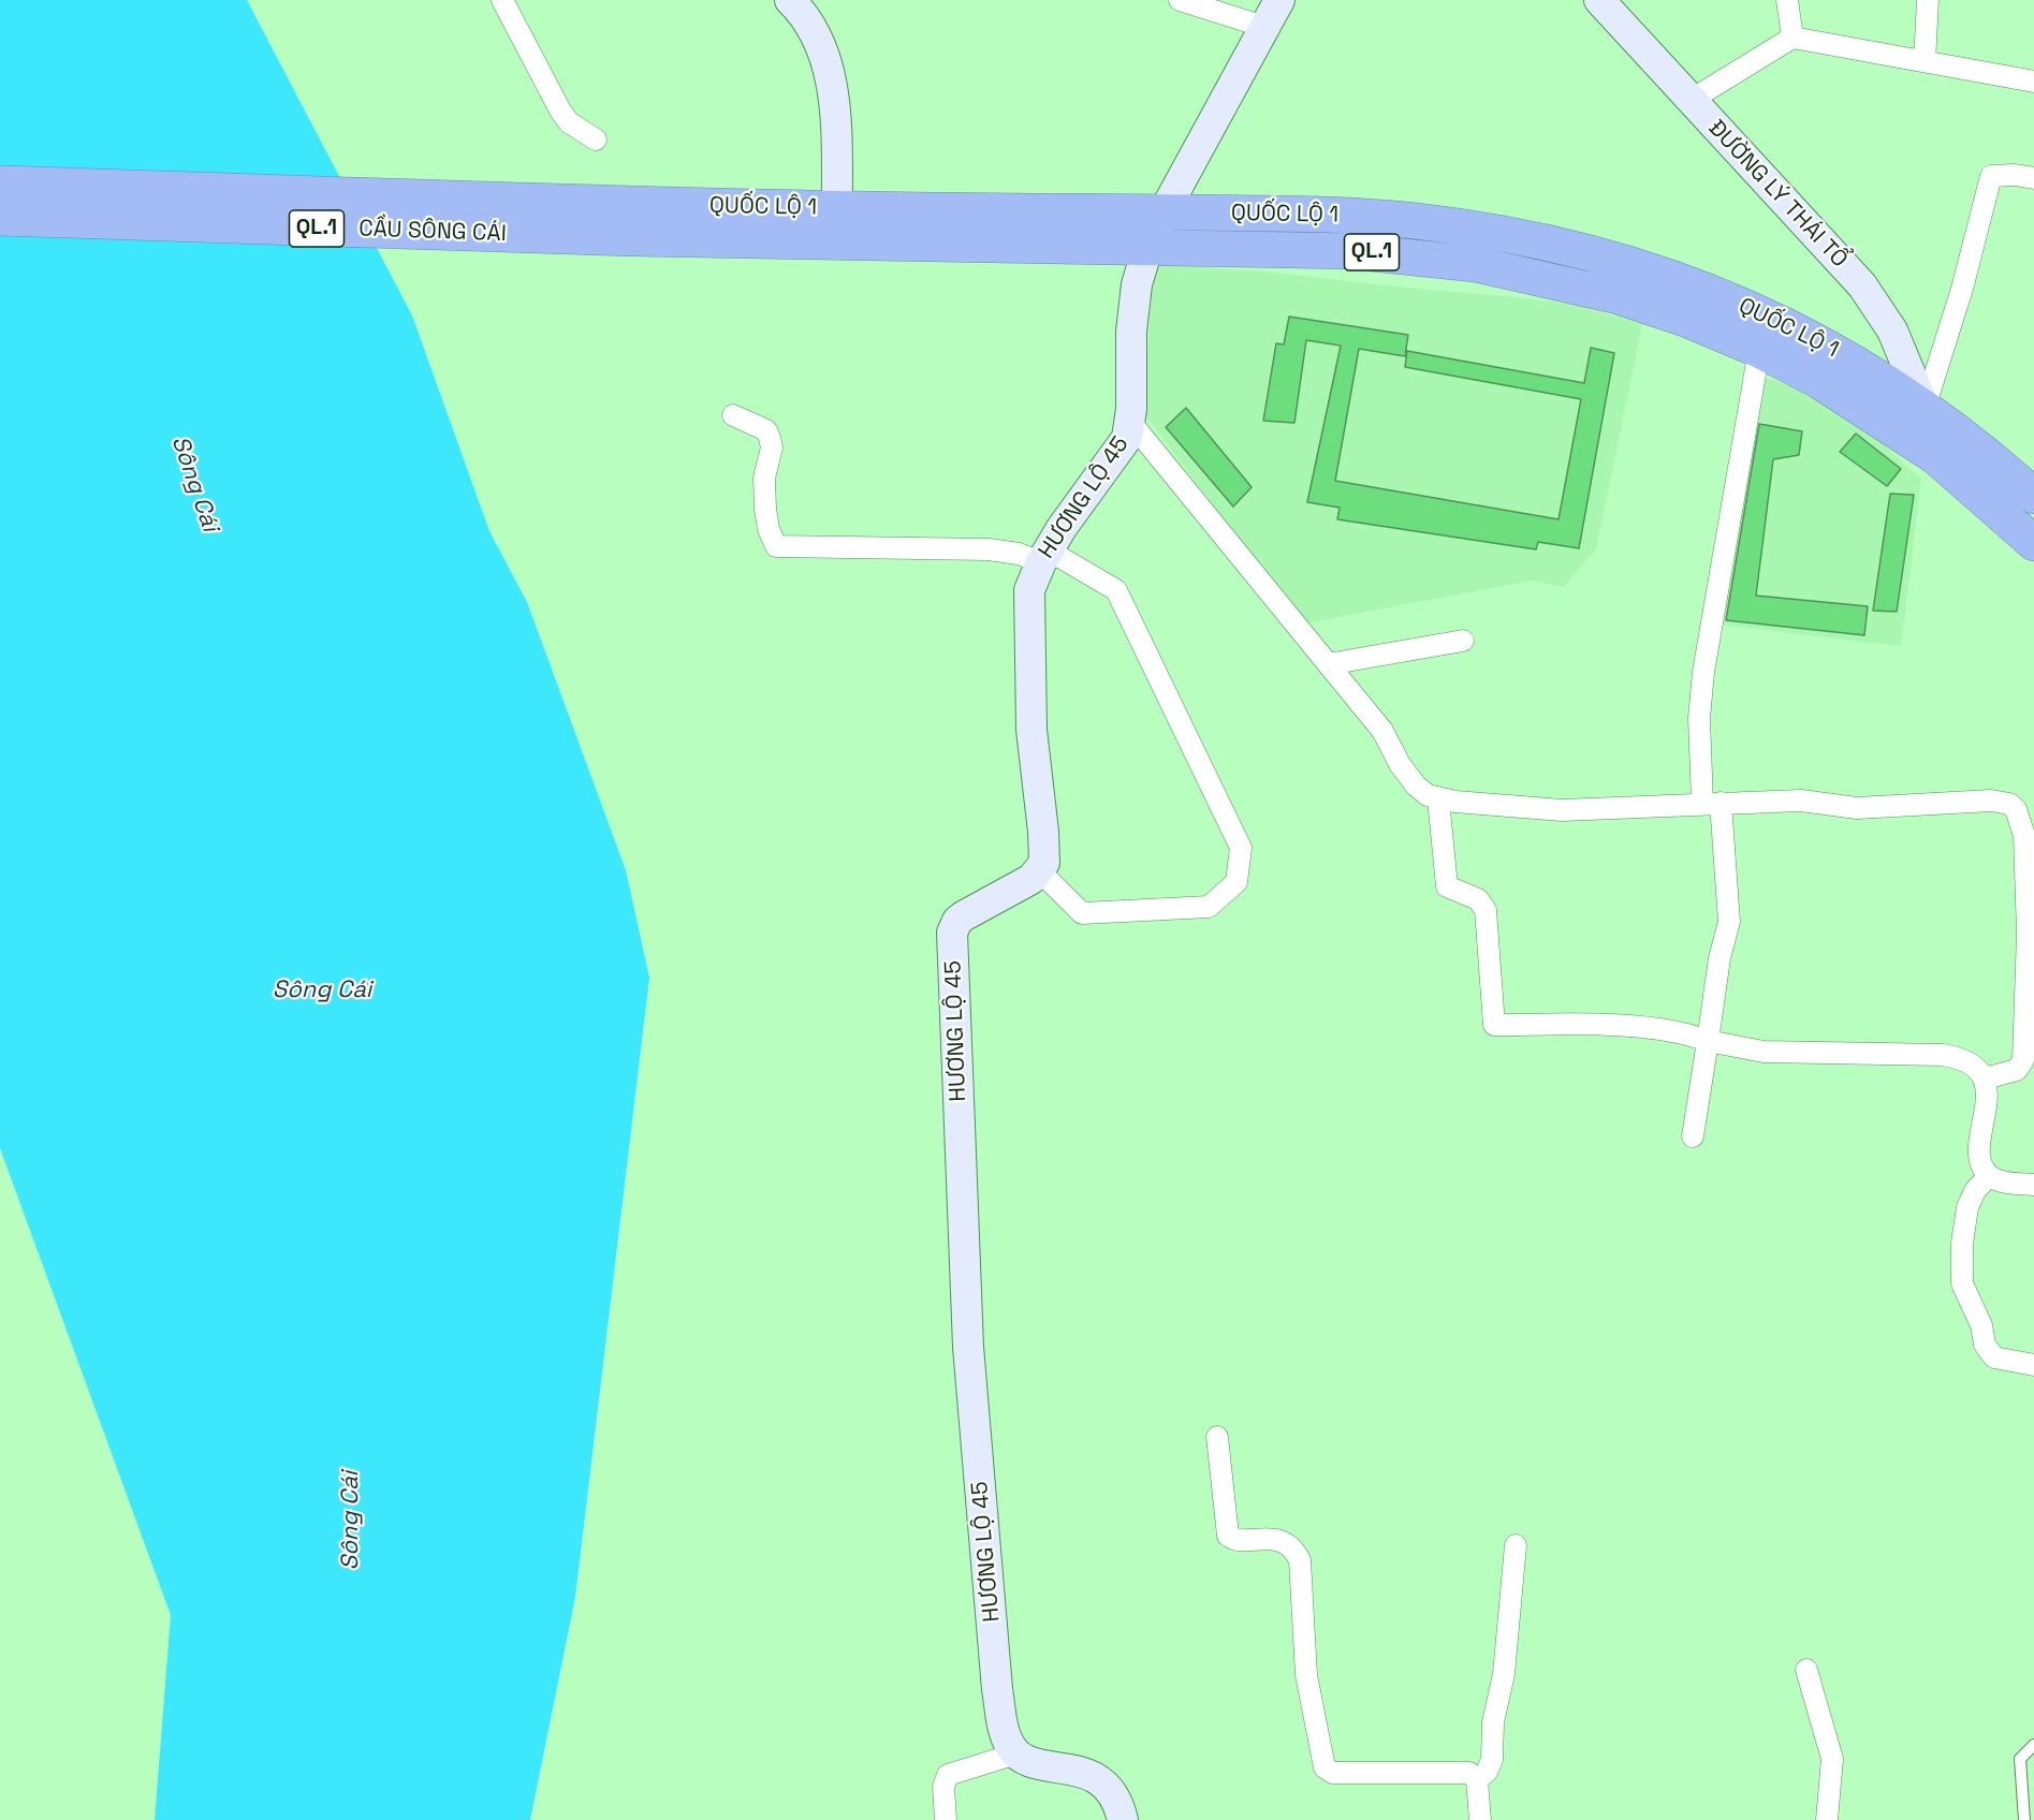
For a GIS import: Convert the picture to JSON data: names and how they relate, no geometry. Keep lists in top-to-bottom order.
{
  "streets": {
    "highway": ["QUỐC LỘ 1", "QL.1", "CẦU SÔNG CÁI"],
    "street": ["ĐƯỜNG LÝ THÁI TỔ", "HƯƠNG LỘ 45"]
  },
  "crossings": [
    ["ĐƯỜNG LÝ THÁI TỔ", "QUỐC LỘ 1"],
    ["QUỐC LỘ 1", "CẦU SÔNG CÁI"],
    ["QUỐC LỘ 1", "HƯƠNG LỘ 45"]
  ],
  "water": ["Sông Cái"]
}
